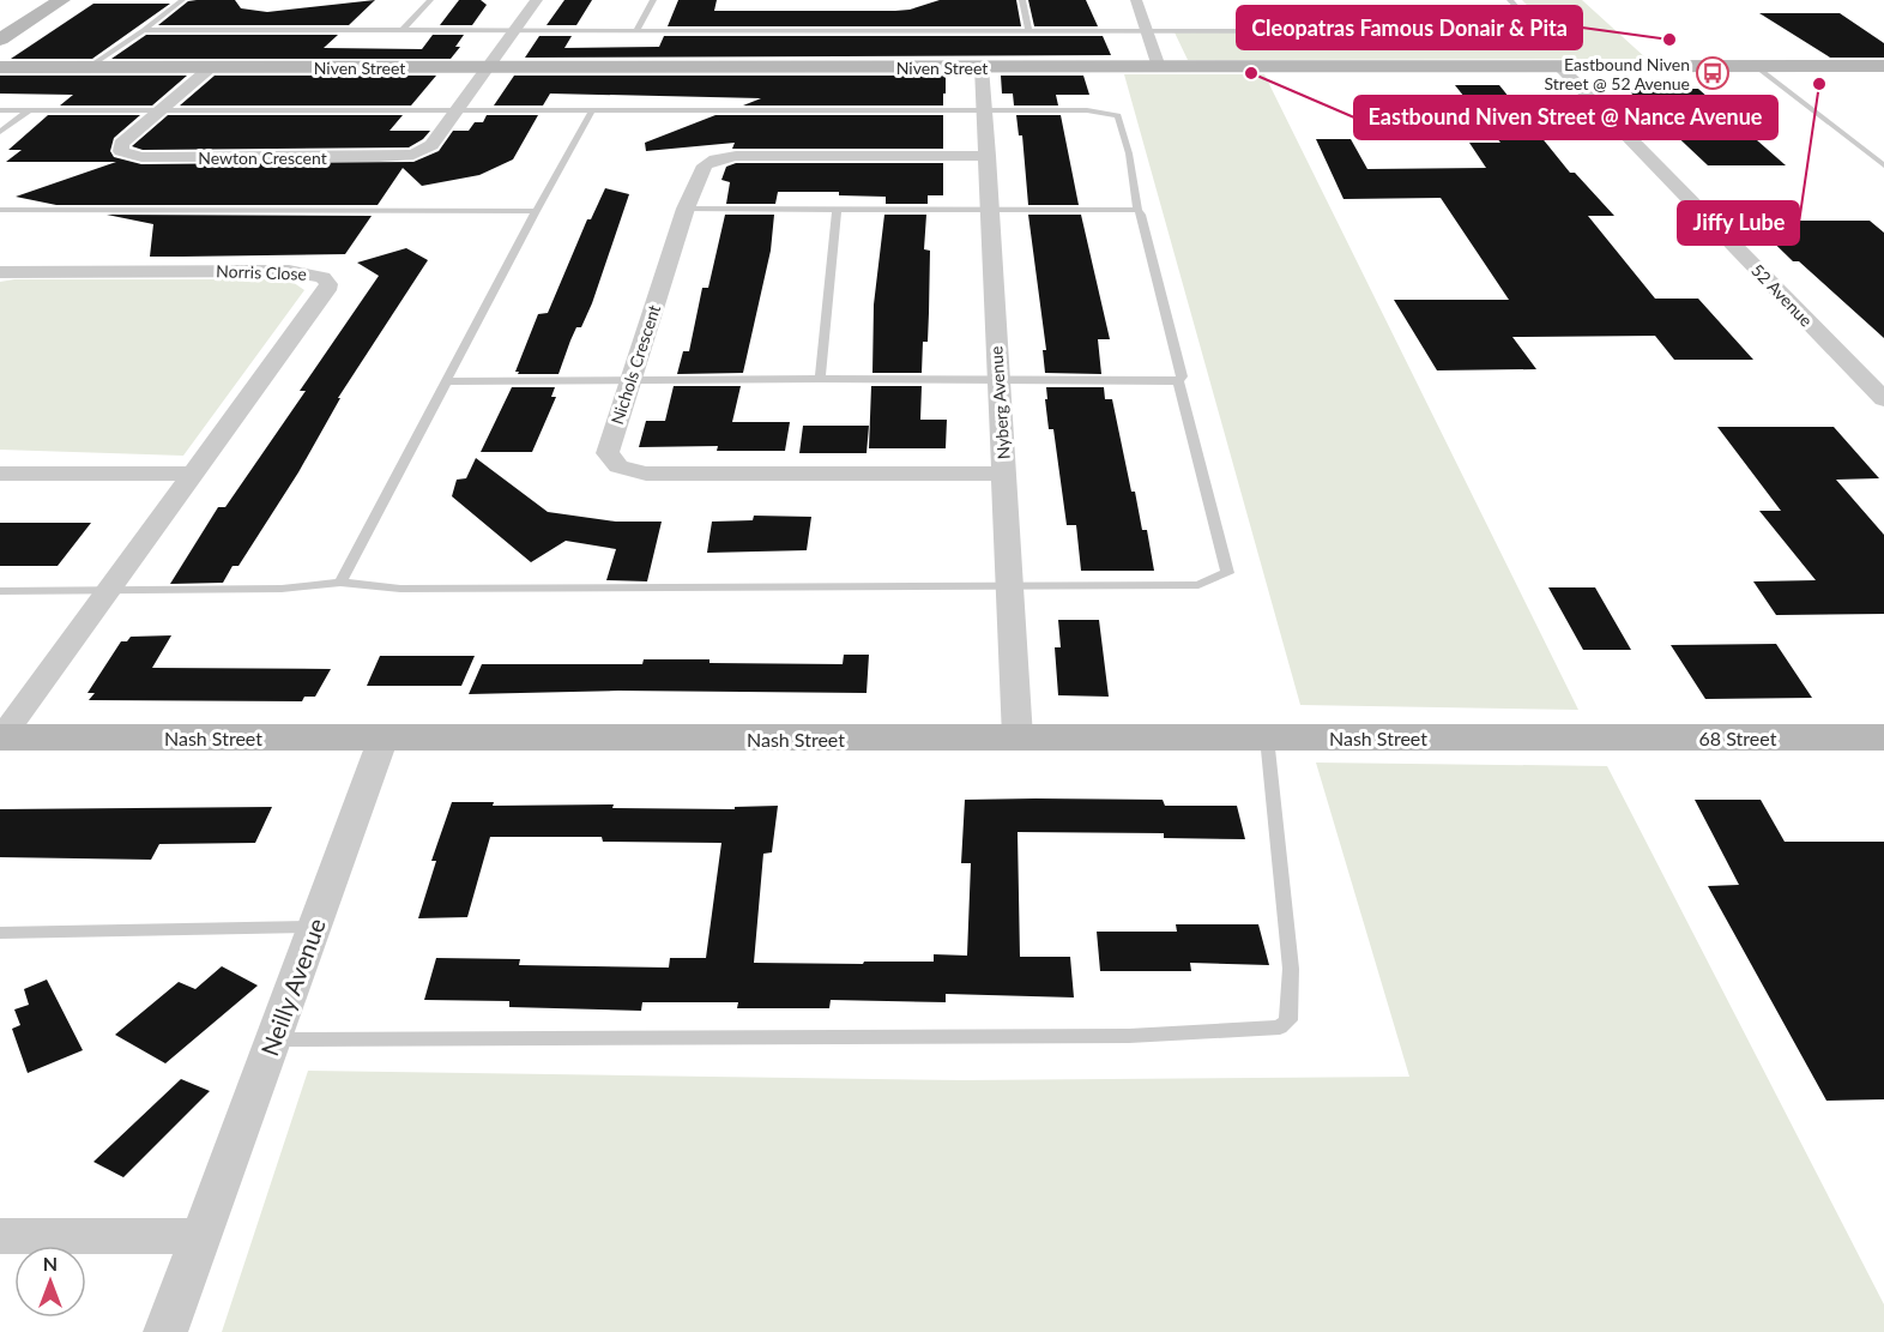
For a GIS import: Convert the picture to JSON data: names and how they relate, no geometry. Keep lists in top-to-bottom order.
{
  "streets": {
    "street": [
      "Niven Street",
      "Newton Crescent",
      "Norris Close",
      "52 Avenue",
      "Nichols Crescent",
      "Nyberg Avenue",
      "Nash Street",
      "68 Street",
      "Neilly Avenue"
    ]
  },
  "crossings": [
    ["Niven Street", "Newton Crescent"],
    ["Niven Street", "52 Avenue"],
    ["Niven Street", "Nyberg Avenue"],
    ["Norris Close", "Nash Street"],
    ["Nichols Crescent", "Nyberg Avenue"],
    ["Nyberg Avenue", "Nash Street"],
    ["Nash Street", "68 Street"],
    ["Nash Street", "Neilly Avenue"]
  ],
  "places": {
    "other": ["Cleopatras Famous Donair & Pita", "Eastbound Niven Street @ Nance Avenue", "Jiffy Lube"],
    "bus stop": ["Eastbound Niven Street @ 52 Avenue"]
  },
  "north": "top"
}
